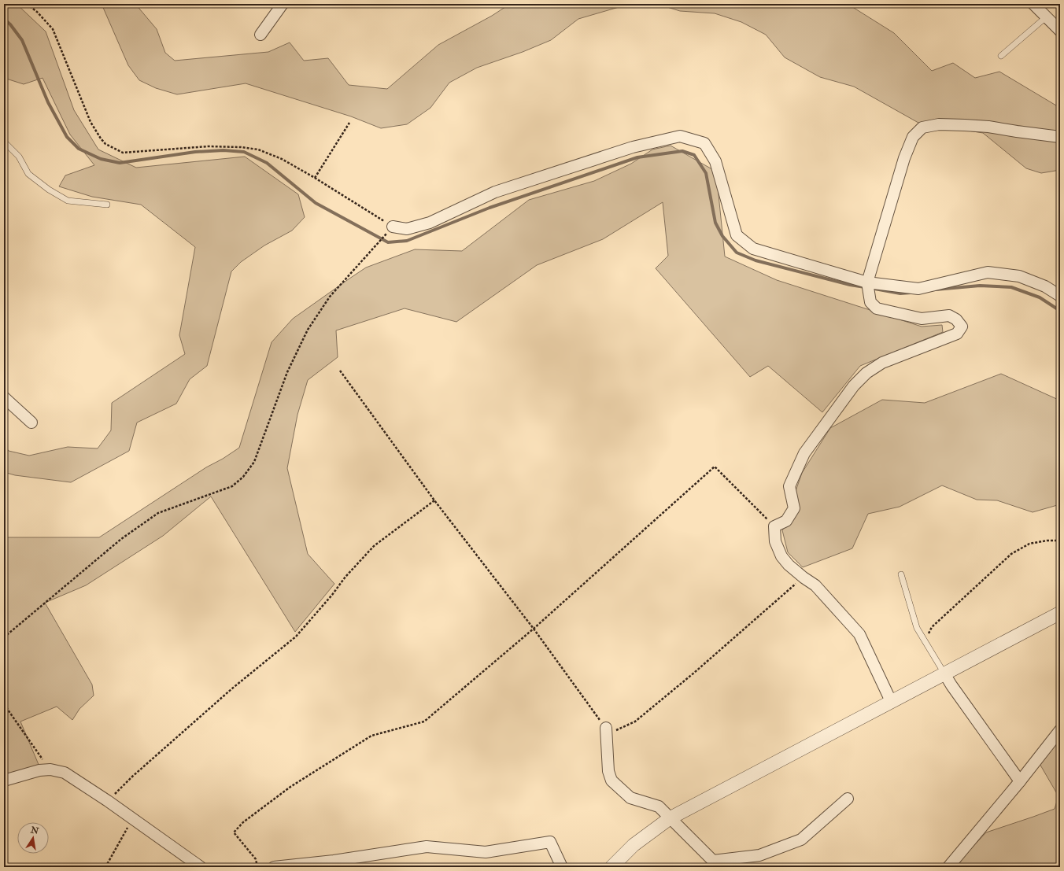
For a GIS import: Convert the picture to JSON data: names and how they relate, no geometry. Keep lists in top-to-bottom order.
{
  "north": "top"
}
